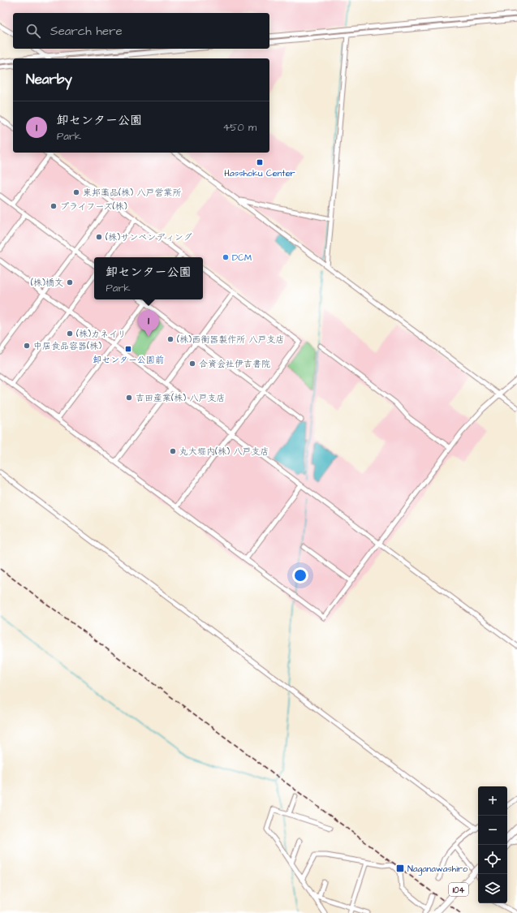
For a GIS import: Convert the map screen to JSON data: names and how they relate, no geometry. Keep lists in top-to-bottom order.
{
  "streets": {
    "highway": ["104"]
  },
  "places": {
    "transit": ["Hasshoku Center", "卸センター公園前", "Naganawashiro"],
    "other": [
      "東邦薬品(株) 八戸営業所",
      "プライフーズ(株)",
      "(株)サンベンディング",
      "DCM",
      "(株)橋文",
      "(株)カネイリ",
      "(株)西衡器製作所 八戸支店",
      "中居食品容器(株)",
      "合資会社伊吉書院",
      "吉田産業(株) 八戸支店",
      "丸大堀内(株) 八戸支店"
    ]
  },
  "page": {
    "search": "Search here",
    "heading": "Nearby",
    "list": [
      {
        "mark": "1",
        "name": "卸センター公園",
        "note": "Park",
        "value": "450 m"
      }
    ],
    "popup": ["卸センター公園", "Park"],
    "pins": "1",
    "map_buttons": ["+", "−"]
  }
}
